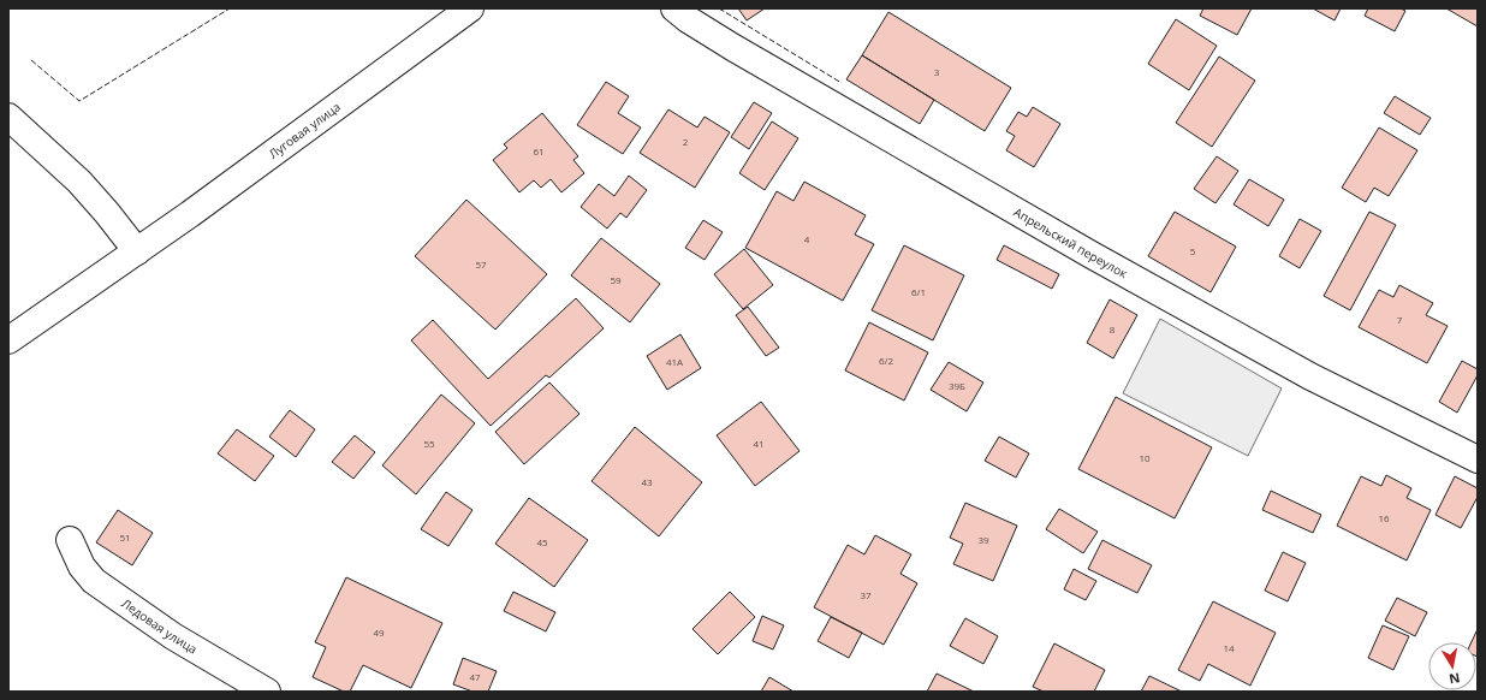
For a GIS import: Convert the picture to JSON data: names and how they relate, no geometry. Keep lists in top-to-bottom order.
{
  "streets": {
    "street": ["Луговая улица", "Апрельский переулок", "Ледовая улица"]
  },
  "house_numbers": [
    "3",
    "2",
    "61",
    "4",
    "5",
    "57",
    "59",
    "6/1",
    "7",
    "8",
    "6/2",
    "41А",
    "39Б",
    "55",
    "41",
    "10",
    "43",
    "16",
    "51",
    "39",
    "45",
    "37",
    "49",
    "14",
    "47"
  ],
  "north": "bottom"
}
